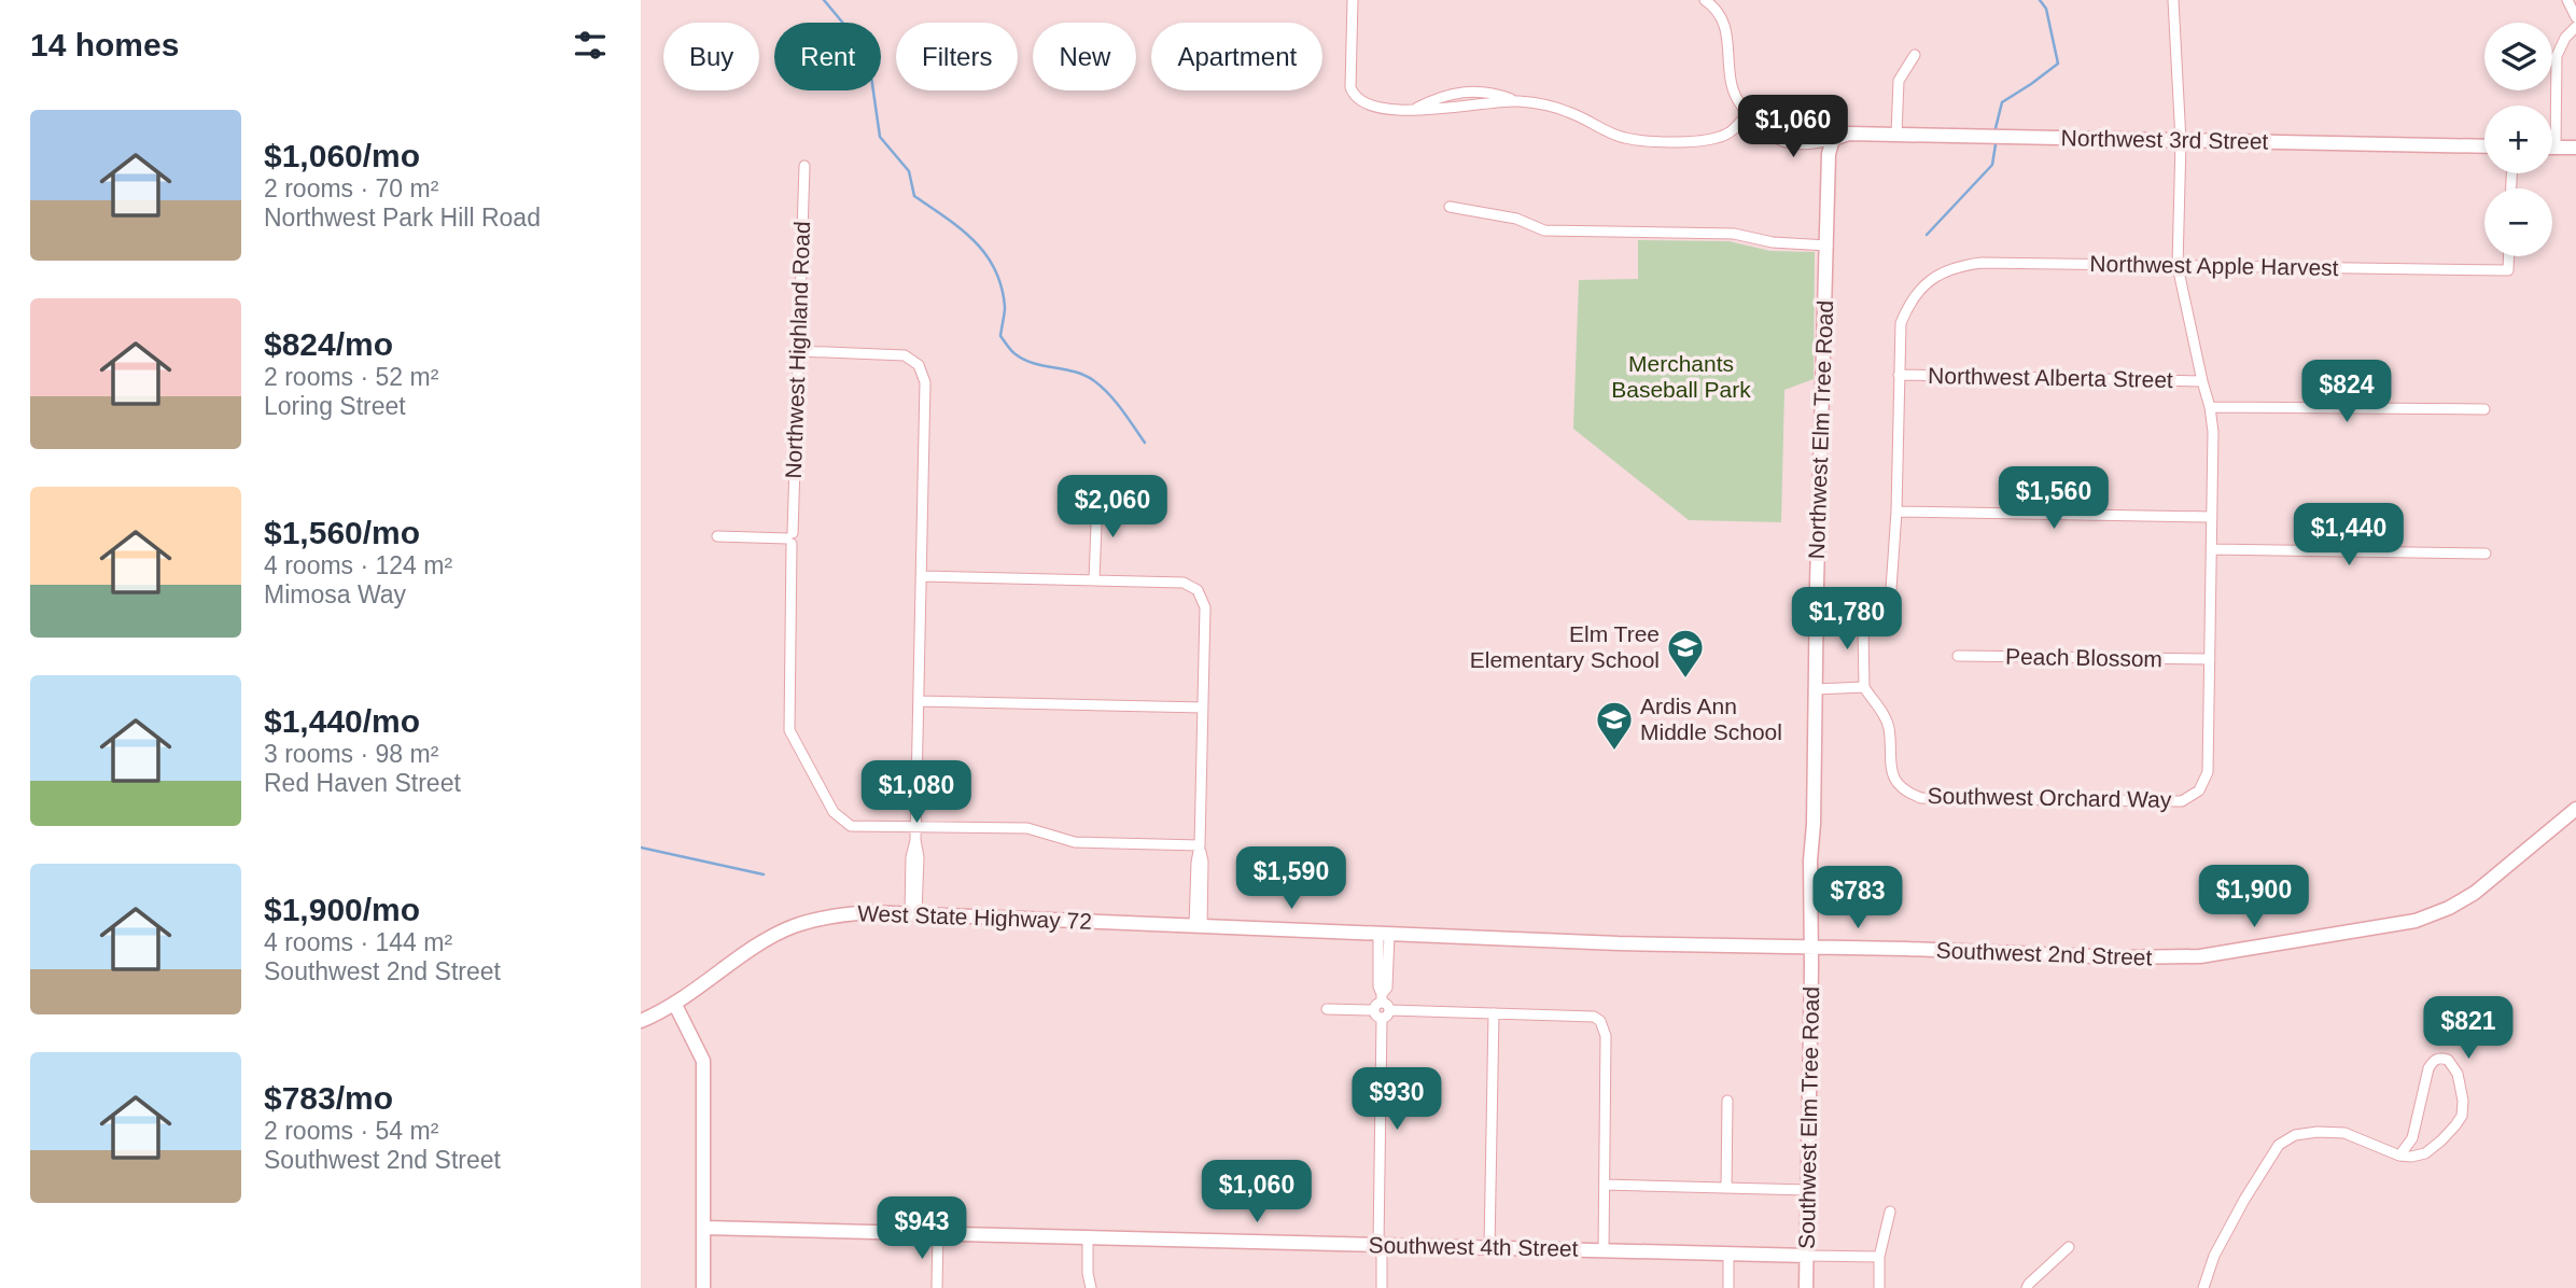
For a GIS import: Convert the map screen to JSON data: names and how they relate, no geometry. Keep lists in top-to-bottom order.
{
  "streets": {
    "street": [
      "Northwest 3rd Street",
      "Northwest Apple Harvest",
      "Northwest Highland Road",
      "Northwest Alberta Street",
      "Northwest Elm Tree Road",
      "Peach Blossom",
      "Southwest Orchard Way",
      "West State Highway 72",
      "Southwest 2nd Street",
      "Southwest Elm Tree Road",
      "Southwest 4th Street"
    ]
  },
  "crossings": [
    ["Northwest 3rd Street", "Northwest Elm Tree Road"],
    ["Northwest 3rd Street", "Southwest Orchard Way"],
    ["Northwest Apple Harvest", "Northwest Alberta Street"],
    ["Northwest Apple Harvest", "Southwest Orchard Way"],
    ["Northwest Alberta Street", "Southwest Orchard Way"],
    ["Northwest Elm Tree Road", "Southwest 2nd Street"],
    ["Northwest Elm Tree Road", "Southwest Elm Tree Road"],
    ["Peach Blossom", "Southwest Orchard Way"],
    ["West State Highway 72", "Southwest 2nd Street"],
    ["Southwest 2nd Street", "Southwest Elm Tree Road"],
    ["Southwest Elm Tree Road", "Southwest 4th Street"]
  ],
  "parks": ["Merchants Baseball Park"],
  "places": {
    "school or university": ["Elm Tree Elementary School", "Ardis Ann Middle School"]
  },
  "page": {
    "heading": "14 homes",
    "map_buttons": ["+", "−"],
    "chip": [
      "Buy",
      "Rent",
      "Filters",
      "New",
      "Apartment"
    ],
    "list": [
      {
        "name": "$1,060/mo",
        "note": "2 rooms · 70 m² · Northwest Park Hill Road"
      },
      {
        "name": "$824/mo",
        "note": "2 rooms · 52 m² · Loring Street"
      },
      {
        "name": "$1,560/mo",
        "note": "4 rooms · 124 m² · Mimosa Way"
      },
      {
        "name": "$1,440/mo",
        "note": "3 rooms · 98 m² · Red Haven Street"
      },
      {
        "name": "$1,900/mo",
        "note": "4 rooms · 144 m² · Southwest 2nd Street"
      },
      {
        "name": "$783/mo",
        "note": "2 rooms · 54 m² · Southwest 2nd Street"
      }
    ],
    "price": [
      "$1,060",
      "$824",
      "$1,560",
      "$2,060",
      "$1,440",
      "$1,780",
      "$1,080",
      "$1,590",
      "$1,900",
      "$783",
      "$821",
      "$930",
      "$1,060",
      "$943"
    ]
  }
}
